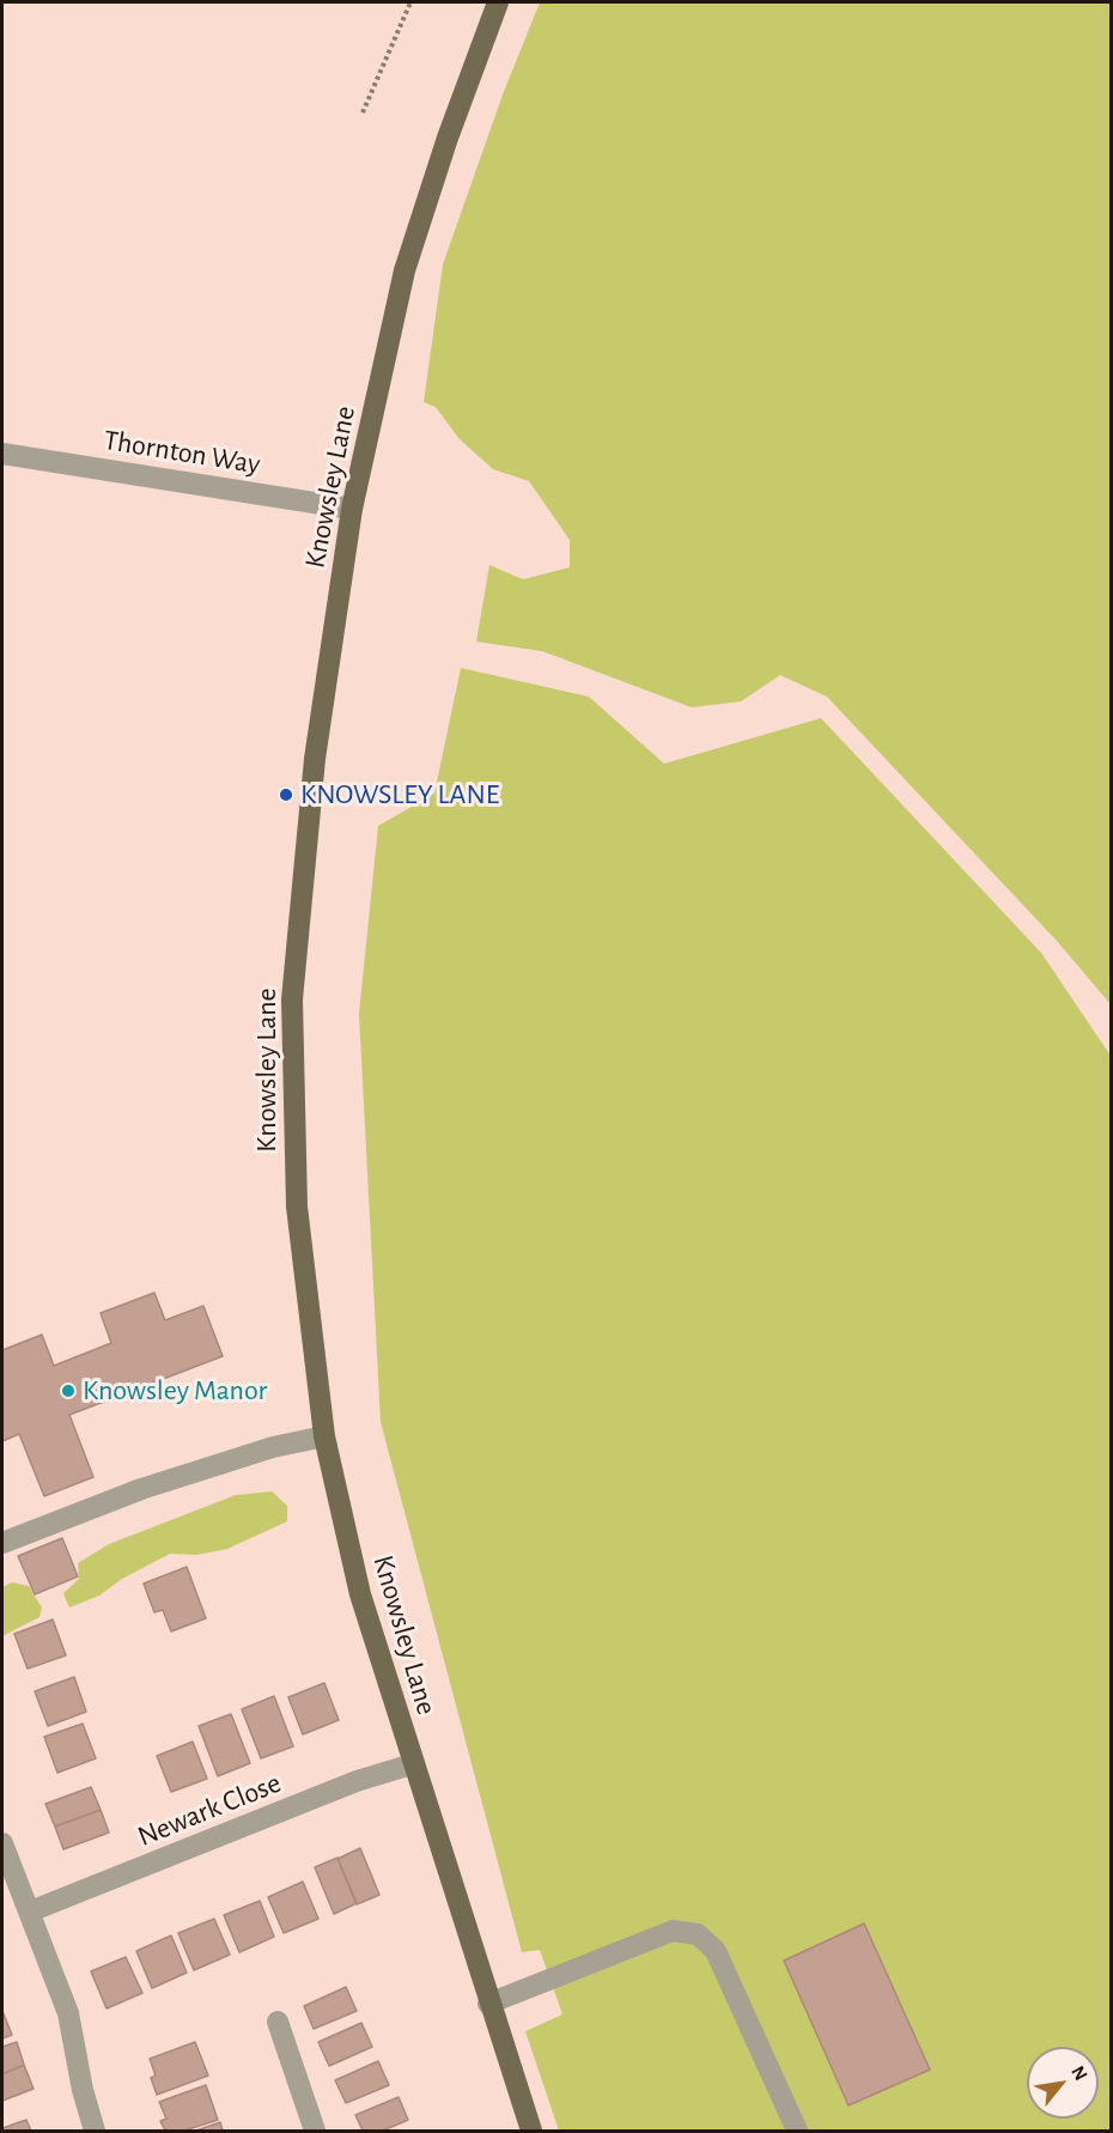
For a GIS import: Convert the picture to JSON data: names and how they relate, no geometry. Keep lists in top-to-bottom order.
{
  "streets": {
    "main road": ["Knowsley Lane"],
    "street": ["Thornton Way", "Newark Close"]
  },
  "crossings": [
    ["Thornton Way", "Knowsley Lane"],
    ["Knowsley Lane", "Newark Close"]
  ],
  "places": ["KNOWSLEY LANE", "Knowsley Manor"],
  "north": "top right"
}
